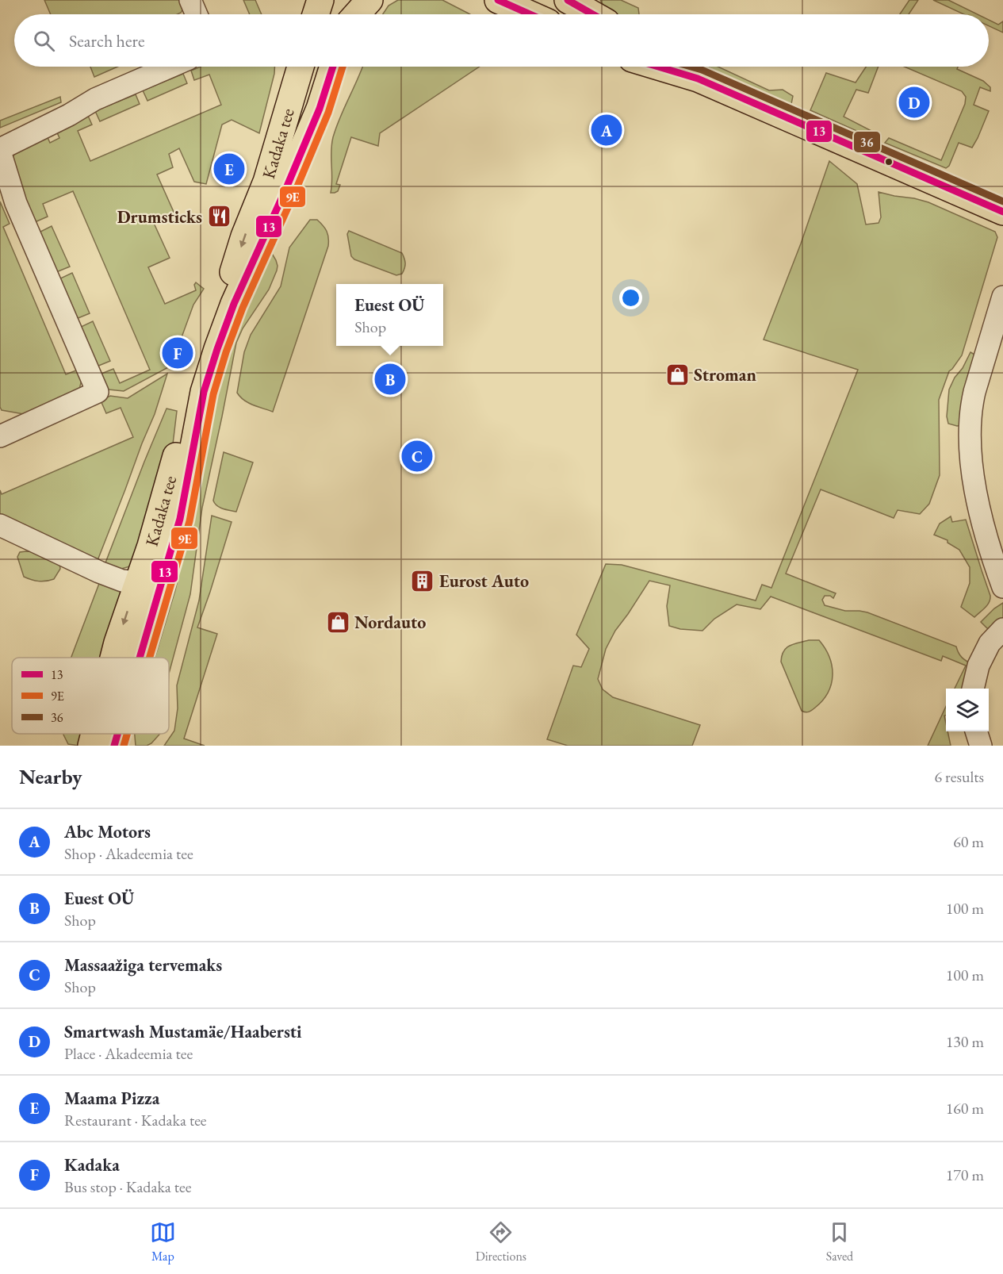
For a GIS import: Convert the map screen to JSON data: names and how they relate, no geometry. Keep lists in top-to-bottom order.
{
  "streets": {
    "main road": ["Kadaka tee"]
  },
  "places": {
    "restaurant": ["Drumsticks"],
    "shop": ["Stroman", "Nordauto"],
    "building": ["Eurost Auto"]
  },
  "lines": ["transit line 13", "transit line 9E", "transit line 36"],
  "legend": ["13", "9E", "36"],
  "page": {
    "search": "Search here",
    "pins": [
      "D",
      "A",
      "E",
      "F",
      "B",
      "C"
    ],
    "popup": ["Euest OÜ", "Shop"],
    "heading": ["Nearby", "6 results"],
    "list": [
      {
        "mark": "A",
        "name": "Abc Motors",
        "note": "Shop · Akadeemia tee",
        "value": "60 m"
      },
      {
        "mark": "B",
        "name": "Euest OÜ",
        "note": "Shop",
        "value": "100 m"
      },
      {
        "mark": "C",
        "name": "Massaažiga tervemaks",
        "note": "Shop",
        "value": "100 m"
      },
      {
        "mark": "D",
        "name": "Smartwash Mustamäe/Haabersti",
        "note": "Place · Akadeemia tee",
        "value": "130 m"
      },
      {
        "mark": "E",
        "name": "Maama Pizza",
        "note": "Restaurant · Kadaka tee",
        "value": "160 m"
      },
      {
        "mark": "F",
        "name": "Kadaka",
        "note": "Bus stop · Kadaka tee",
        "value": "170 m"
      }
    ],
    "nav": ["Map", "Directions", "Saved"]
  }
}
